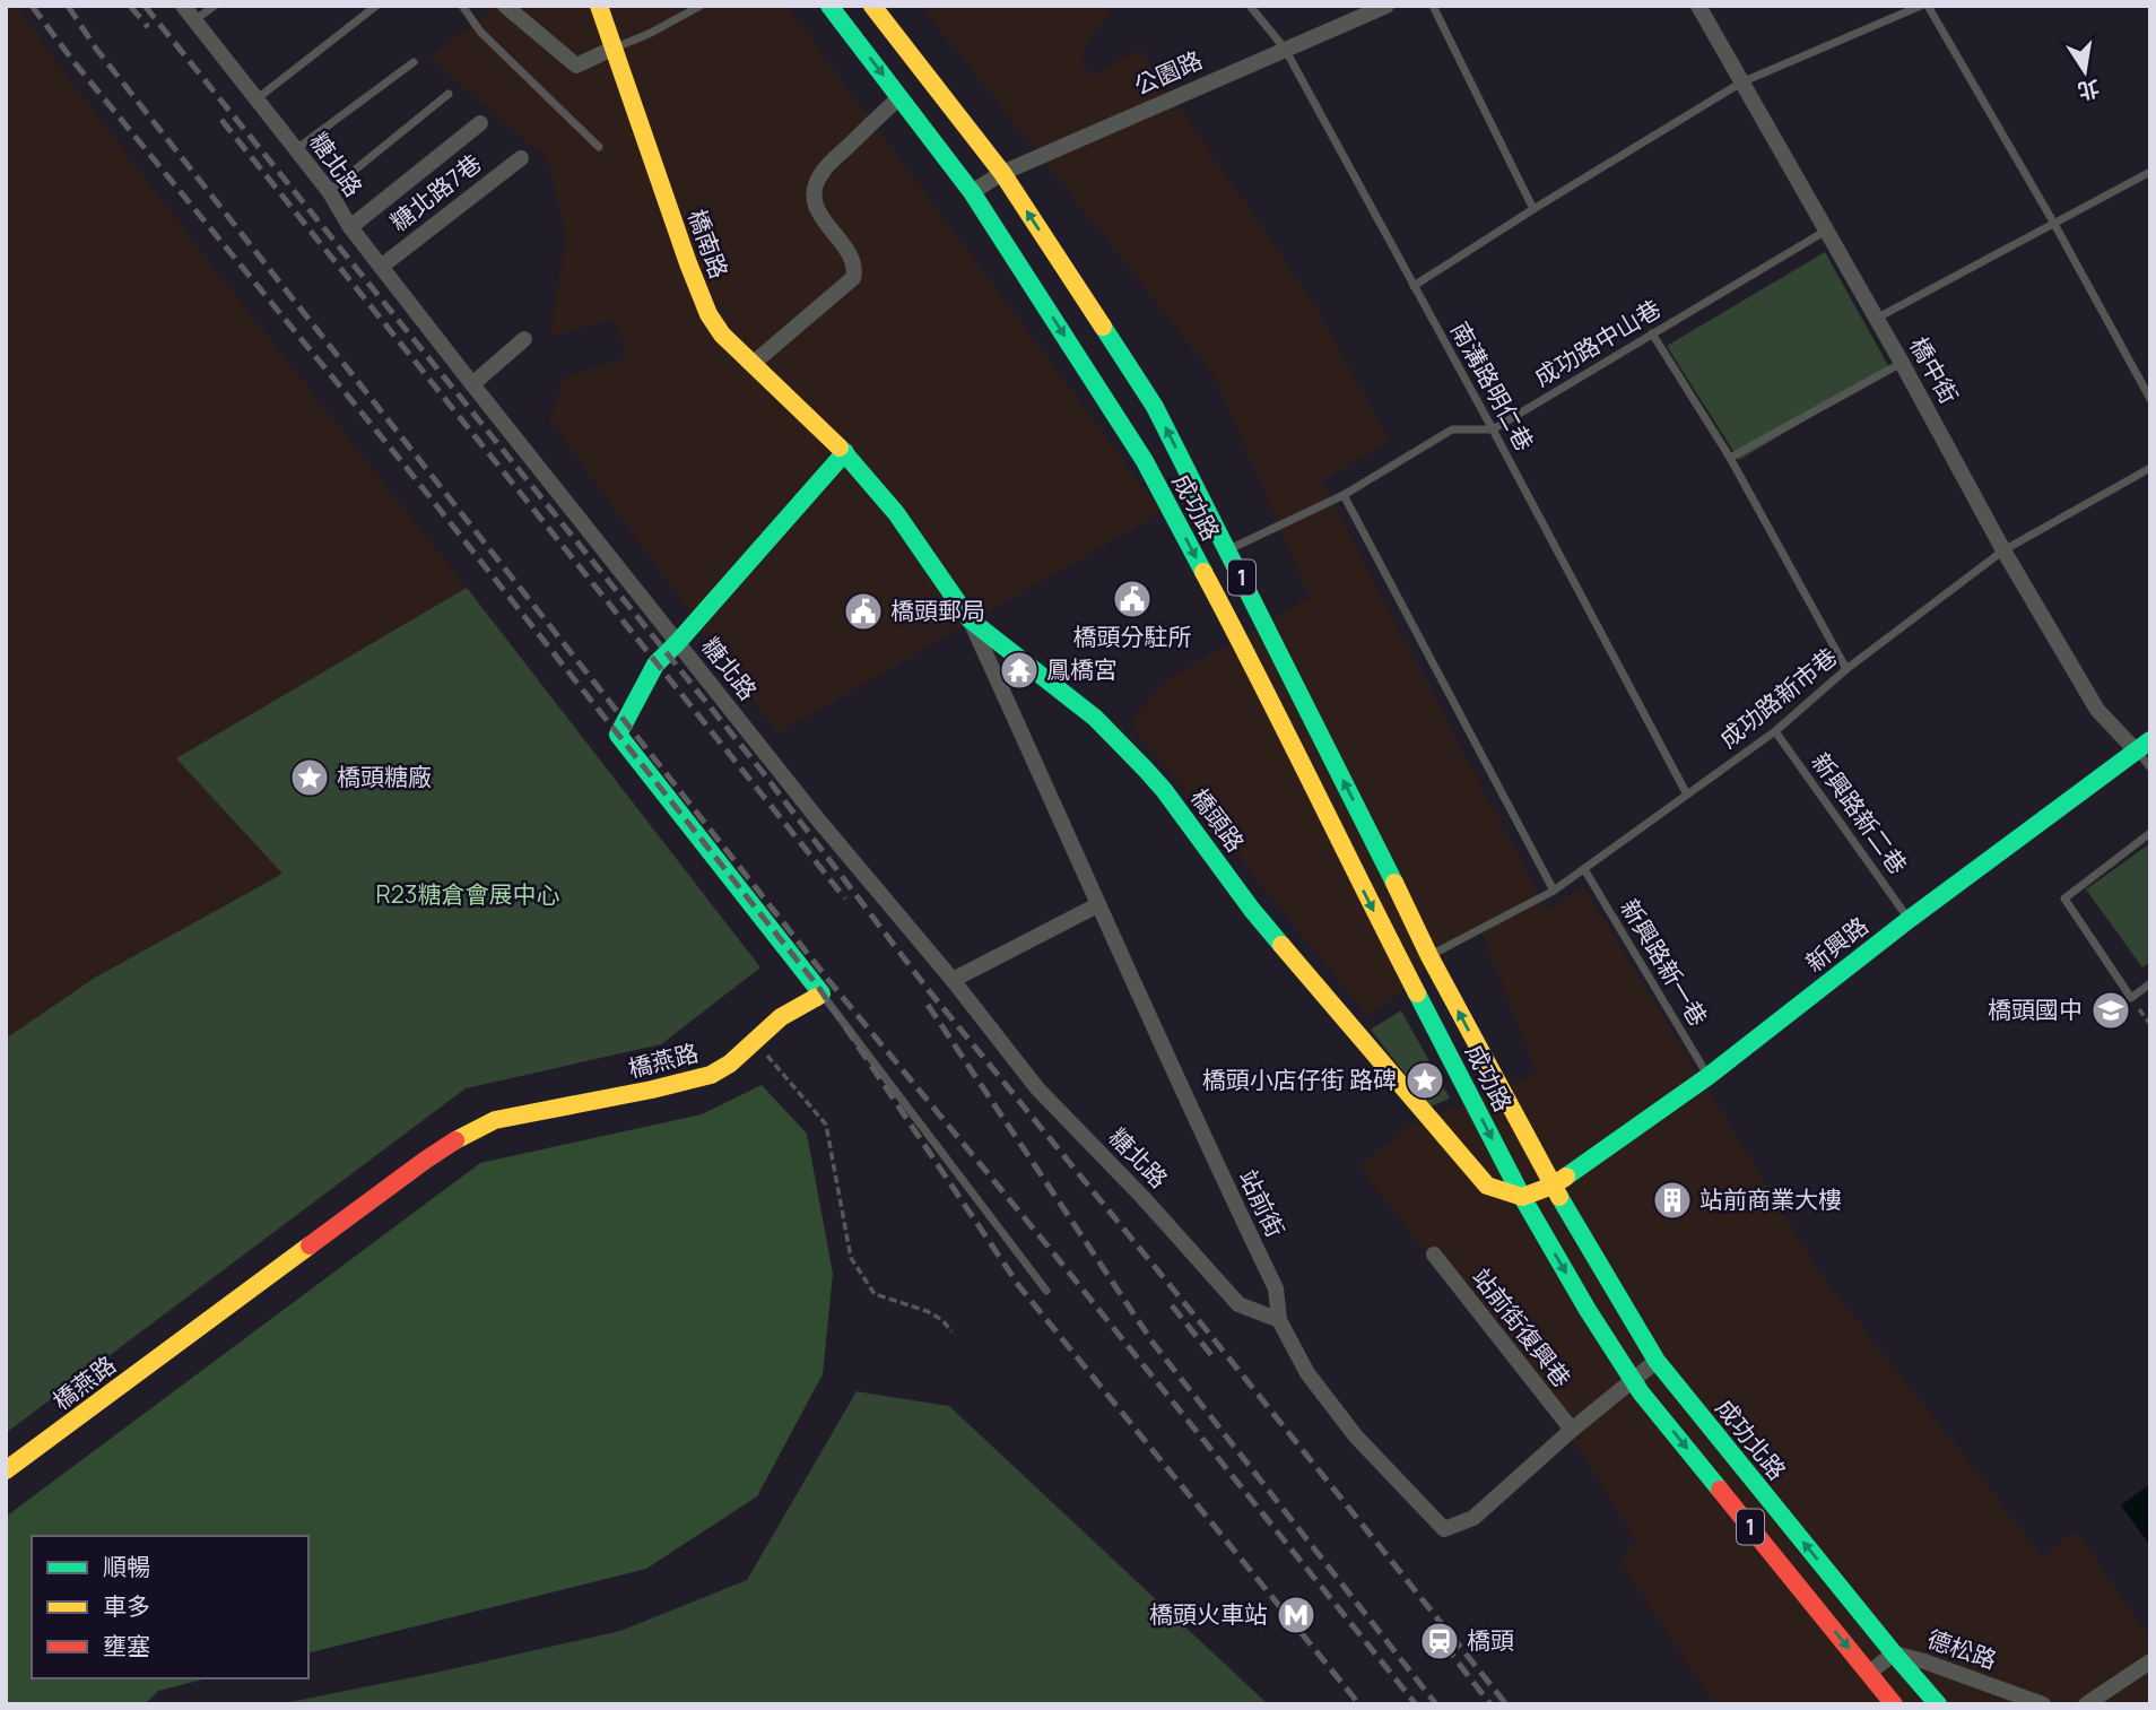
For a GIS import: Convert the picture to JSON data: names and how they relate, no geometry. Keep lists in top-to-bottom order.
{
  "streets": {
    "main road": [
      "橋南路",
      "成功路",
      "1",
      "橋頭路",
      "新興路",
      "橋燕路",
      "成功北路"
    ],
    "street": [
      "公園路",
      "糖北路",
      "糖北路7巷",
      "橋中街",
      "站前街",
      "站前街復興巷",
      "德松路"
    ],
    "lane": [
      "成功路中山巷",
      "南溝路明仁巷",
      "成功路新市巷",
      "新興路新二巷",
      "新興路新一巷"
    ]
  },
  "crossings": [
    ["公園路", "南溝路明仁巷"],
    ["公園路", "成功路"],
    ["糖北路", "糖北路7巷"],
    ["糖北路", "站前街"],
    ["橋南路", "橋頭路"],
    ["成功路中山巷", "橋中街"],
    ["成功路中山巷", "南溝路明仁巷"],
    ["橋中街", "成功路新市巷"],
    ["橋中街", "新興路"],
    ["南溝路明仁巷", "成功路新市巷"],
    ["成功路", "1"],
    ["成功路", "成功路新市巷"],
    ["成功路", "橋頭路"],
    ["成功路", "新興路"],
    ["成功路", "成功北路"],
    ["1", "橋頭路"],
    ["1", "站前街"],
    ["1", "德松路"],
    ["成功路新市巷", "新興路新二巷"],
    ["成功路新市巷", "新興路新一巷"],
    ["新興路新二巷", "新興路"],
    ["橋頭路", "站前街"],
    ["新興路", "新興路新一巷"],
    ["新興路", "成功北路"],
    ["站前街", "站前街復興巷"],
    ["站前街", "成功北路"],
    ["成功北路", "德松路"]
  ],
  "parks": ["R23糖倉會展中心"],
  "places": {
    "public building": ["橋頭分駐所", "橋頭郵局"],
    "temple": ["鳳橋宮"],
    "place": ["橋頭糖廠", "橋頭小店仔街 路碑"],
    "school or university": ["橋頭國中"],
    "building": ["站前商業大樓"],
    "metro station": ["橋頭火車站"],
    "station": ["橋頭"]
  },
  "legend": ["順暢", "車多", "壅塞"],
  "north": "bottom"
}
